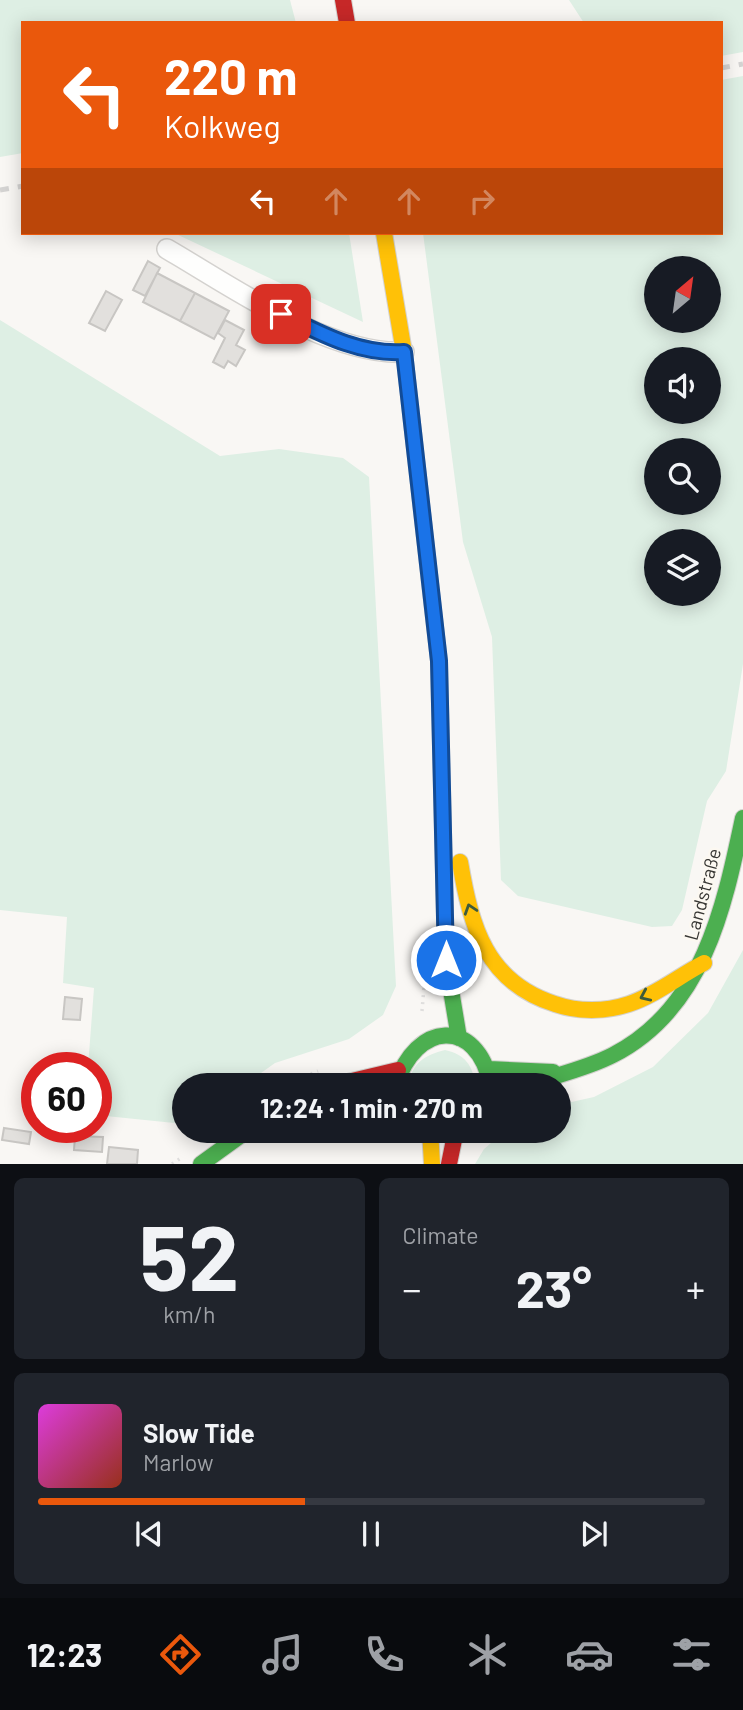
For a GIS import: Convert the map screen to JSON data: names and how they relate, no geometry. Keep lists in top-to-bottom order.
{
  "streets": {
    "main road": ["Landstraße"]
  },
  "north": "top right",
  "page": {
    "turn": ["220 m", "Kolkweg"],
    "limit": "60",
    "trip": "12:24 · 1 min · 270 m",
    "tile": [
      ["52", "km/h"],
      "Climate"
    ],
    "heat": ["−", "23°", "+"],
    "song": ["Slow Tide", "Marlow"],
    "tabs": "12:23"
  }
}
